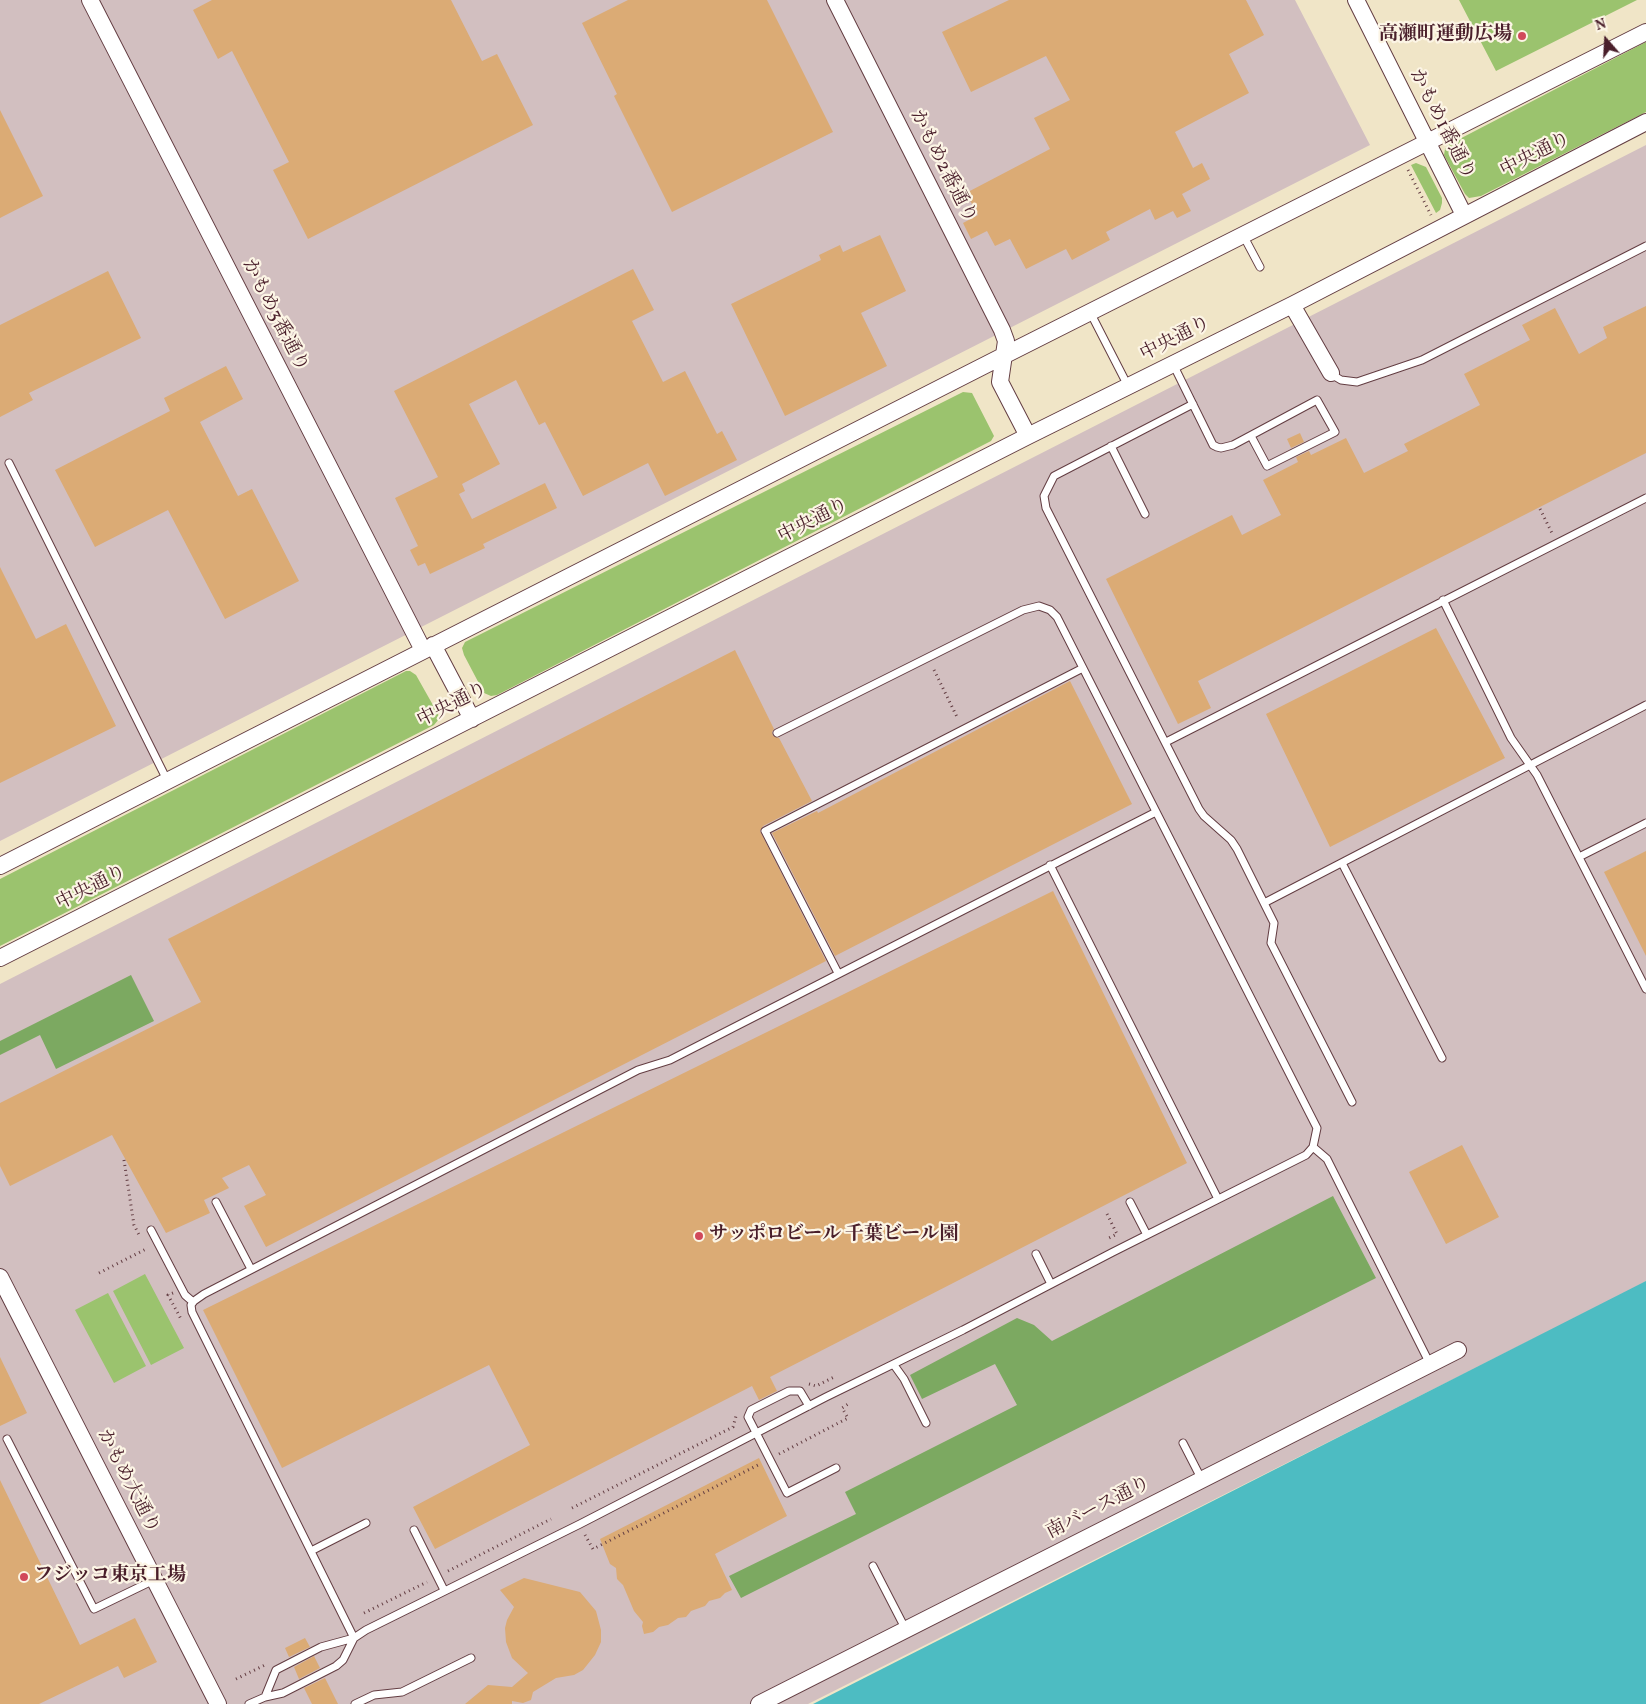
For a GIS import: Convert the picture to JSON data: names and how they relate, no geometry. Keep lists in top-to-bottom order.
{
  "streets": {
    "street": [
      "かもめ1番通り",
      "中央通り",
      "かもめ2番通り",
      "かもめ3番通り",
      "かもめ大通り",
      "南バース通り"
    ]
  },
  "crossings": [
    ["かもめ1番通り", "中央通り"],
    ["中央通り", "かもめ2番通り"],
    ["中央通り", "かもめ3番通り"]
  ],
  "places": ["高瀬町運動広場", "サッポロビール 千葉ビール園", "フジッコ東京工場"],
  "north": "top"
}
